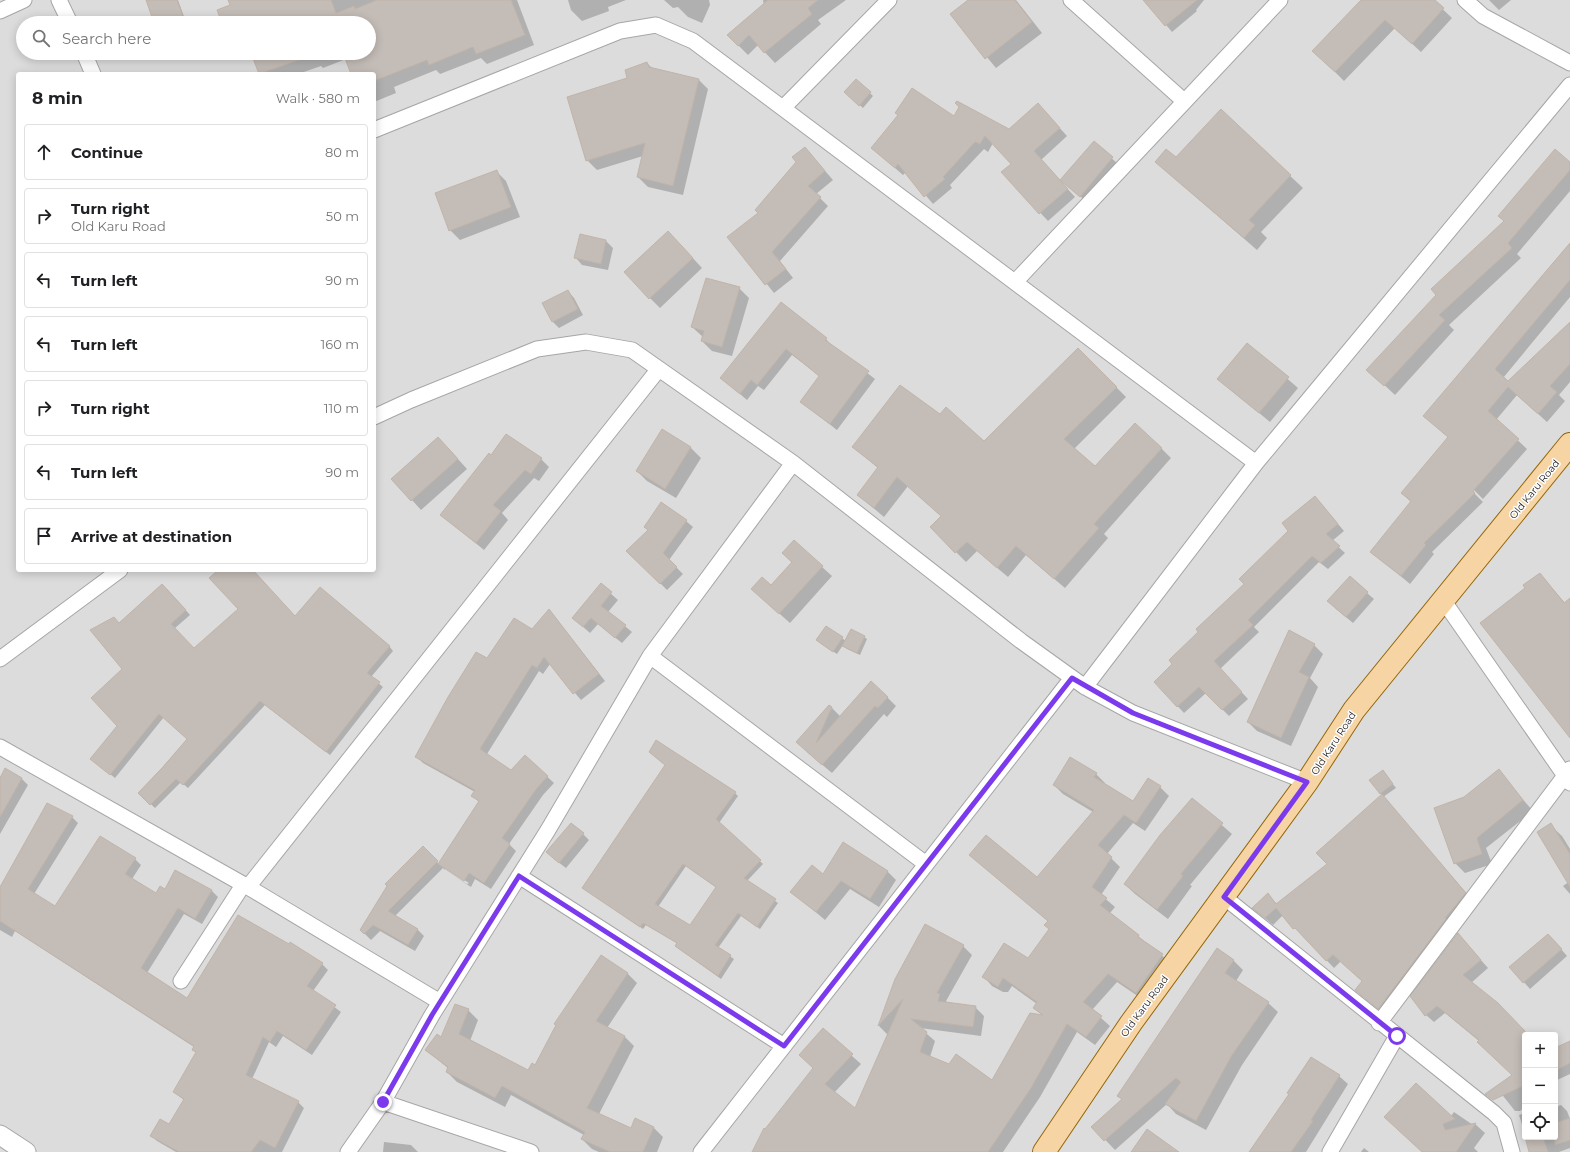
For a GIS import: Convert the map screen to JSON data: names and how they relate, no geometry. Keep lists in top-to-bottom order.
{
  "streets": {
    "main road": ["Old Karu Road"]
  },
  "page": {
    "search": "Search here",
    "heading": ["8 min", "Walk · 580 m"],
    "list": [
      ["Continue", "80 m"],
      ["Turn right", "Old Karu Road", "50 m"],
      ["Turn left", "90 m"],
      ["Turn left", "160 m"],
      ["Turn right", "110 m"],
      ["Turn left", "90 m"],
      "Arrive at destination"
    ],
    "map_buttons": ["+", "−"]
  }
}
